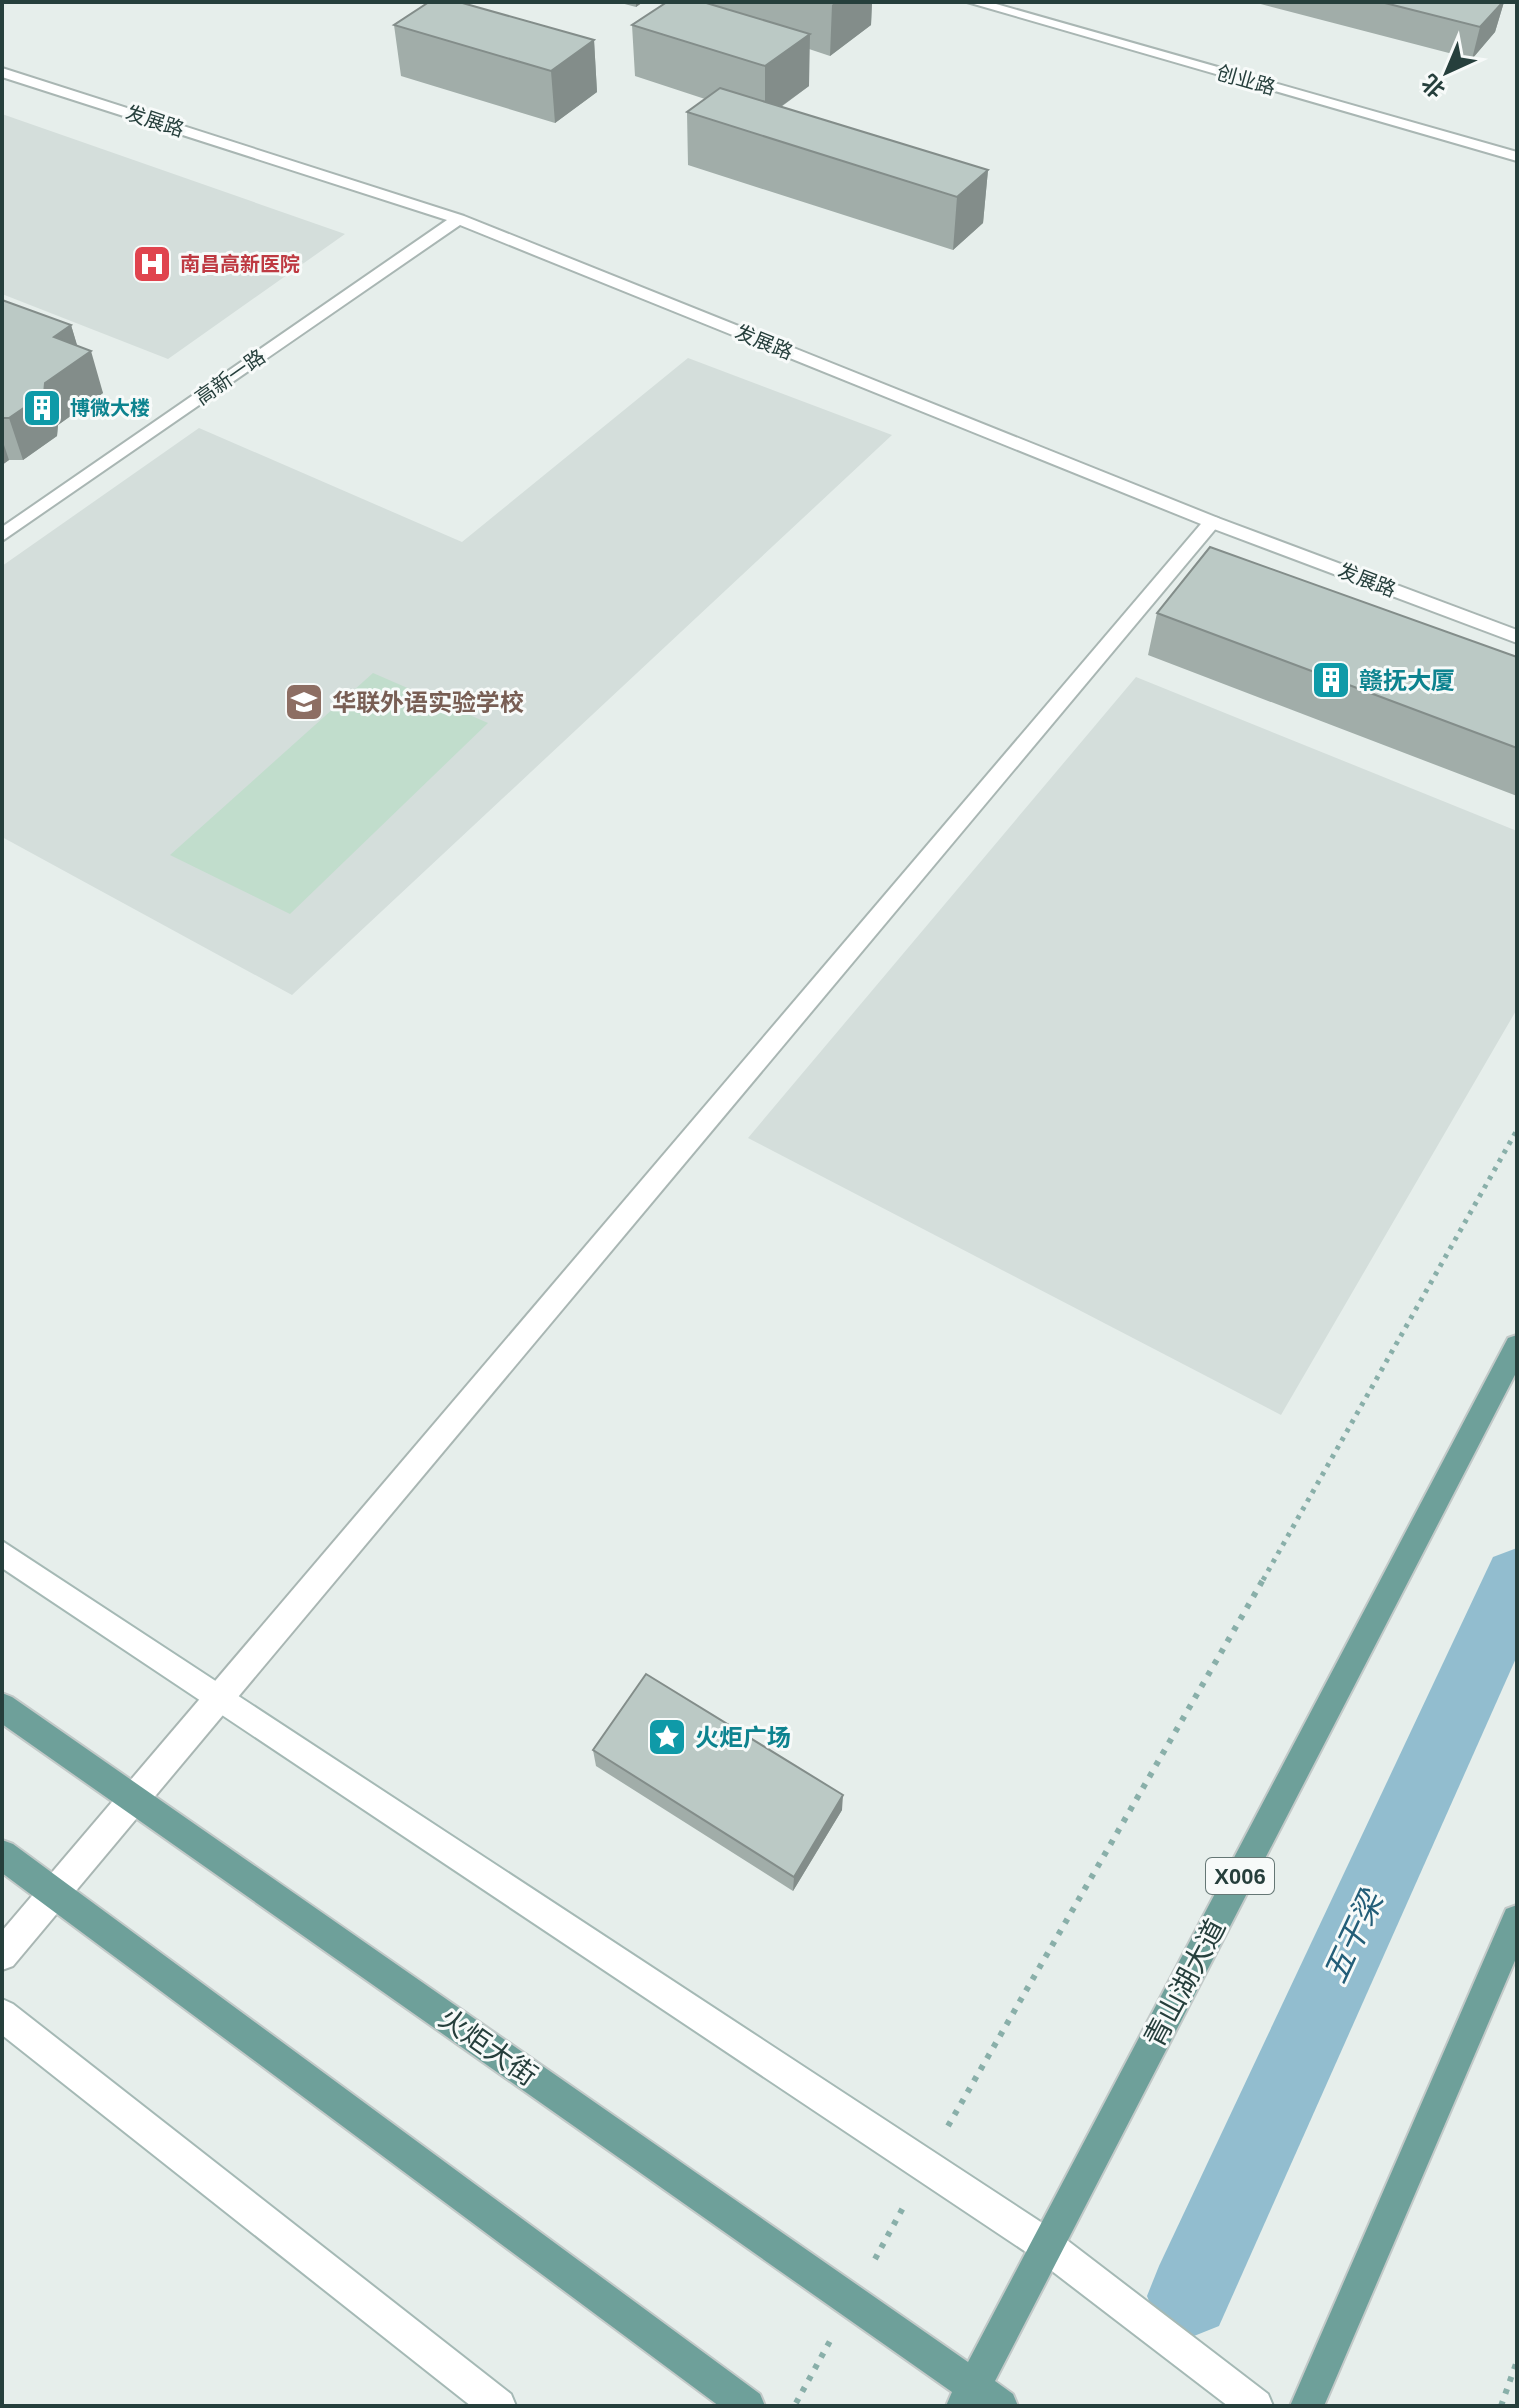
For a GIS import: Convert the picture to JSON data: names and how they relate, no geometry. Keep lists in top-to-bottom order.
{
  "streets": {
    "main road": ["X006", "青山湖大道", "火炬大街"],
    "street": ["创业路", "发展路", "高新一路"]
  },
  "crossings": [
    ["发展路", "高新一路"],
    ["青山湖大道", "火炬大街"]
  ],
  "water": ["五干梁"],
  "places": {
    "hospital": ["南昌高新医院"],
    "building": ["博微大楼", "赣抚大厦"],
    "school or university": ["华联外语实验学校"],
    "place": ["火炬广场"]
  },
  "north": "bottom left"
}
